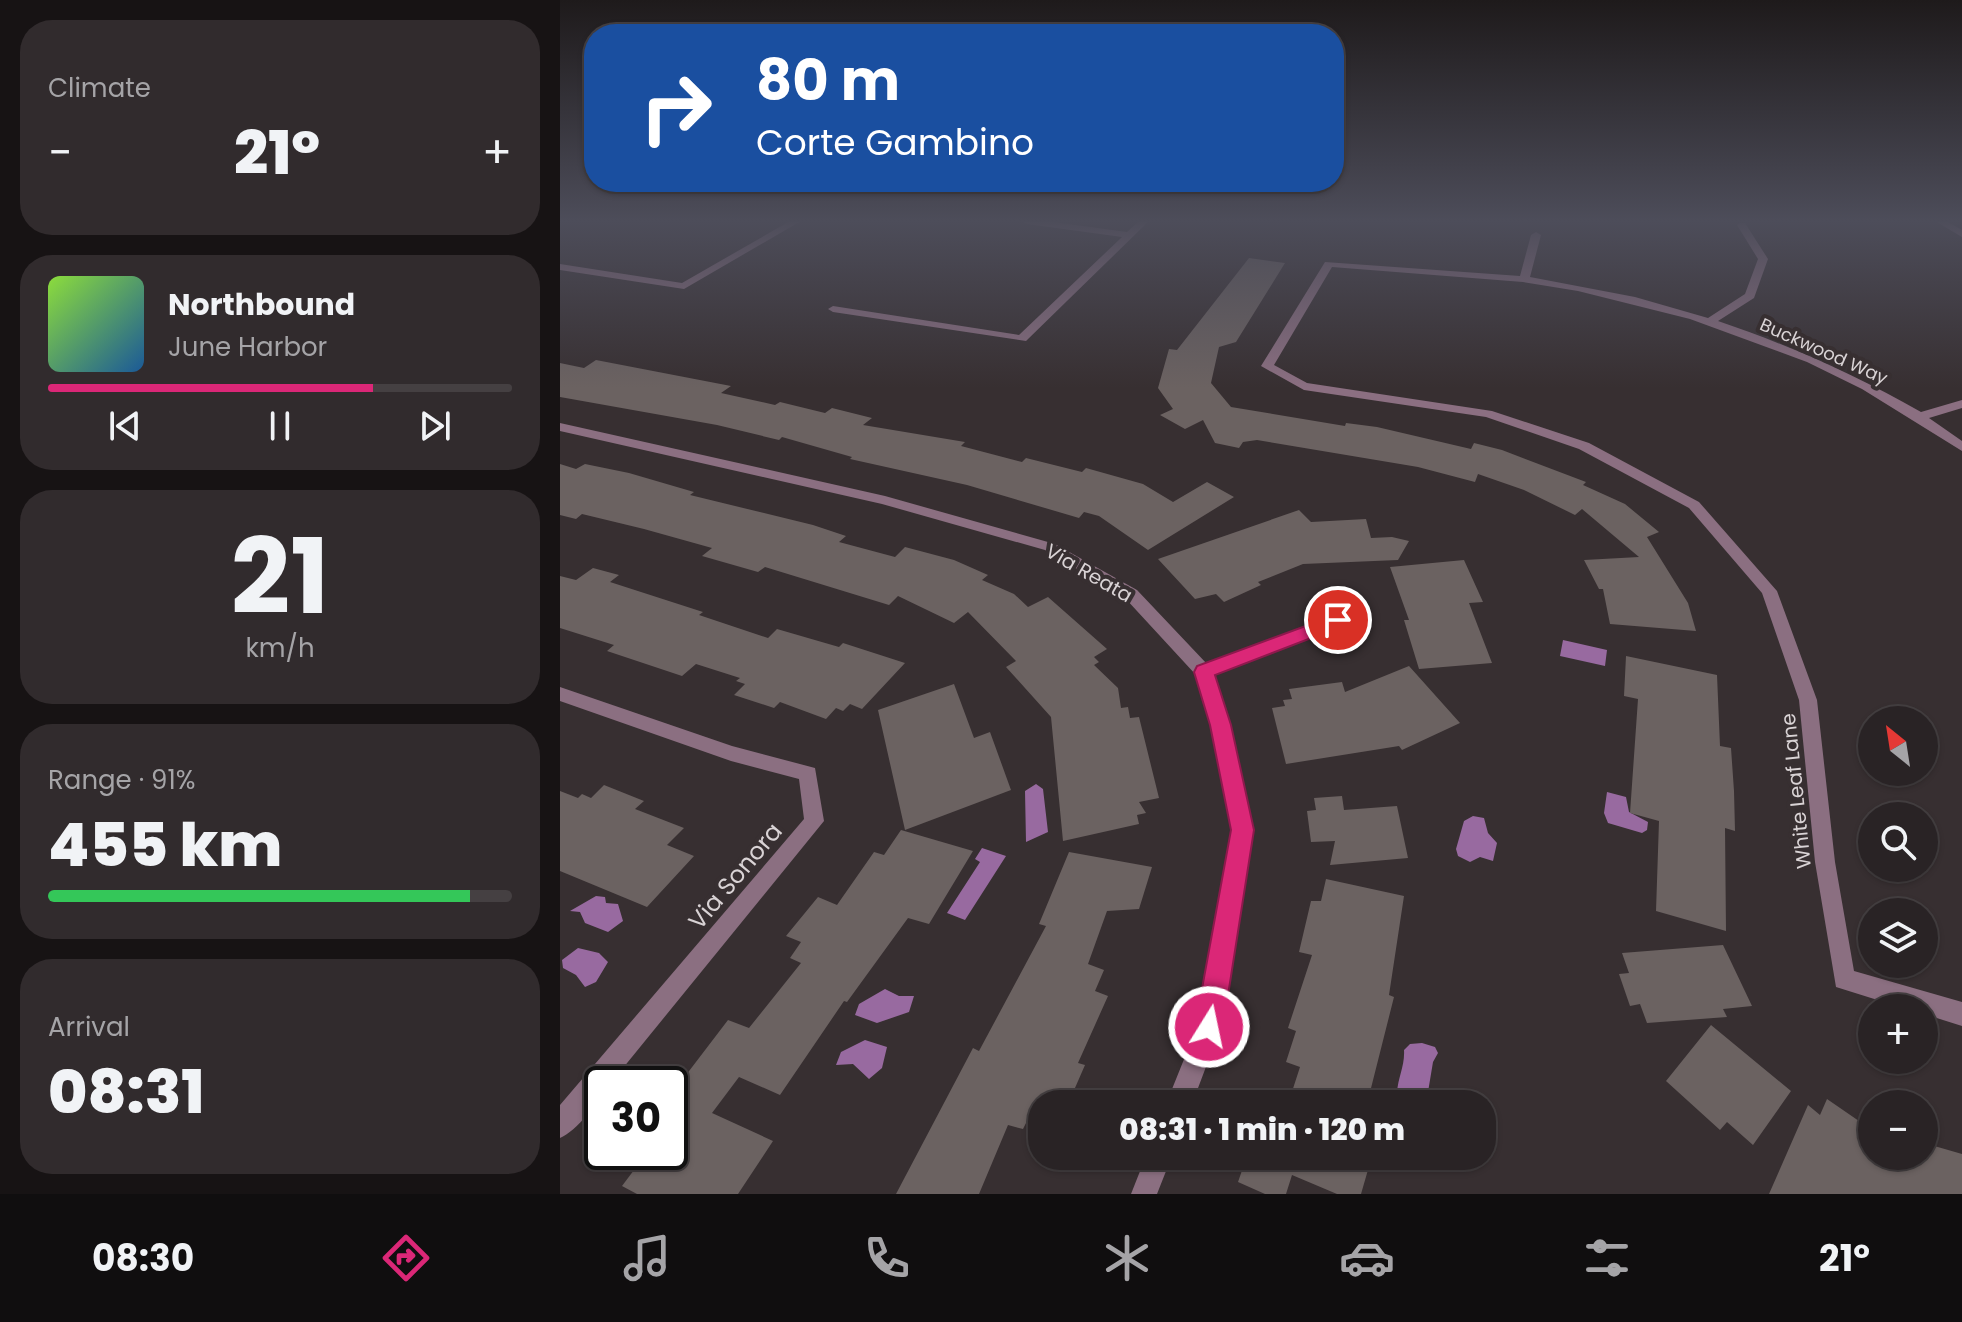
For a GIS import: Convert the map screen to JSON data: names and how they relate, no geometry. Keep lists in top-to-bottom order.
{
  "streets": {
    "street": [
      "Buckwood Way",
      "Via Reata",
      "White Leaf Lane",
      "Via Sonora"
    ]
  },
  "north": "top left",
  "page": {
    "tile": [
      "Climate",
      ["21", "km/h"],
      ["Range · 91%", "455 km"],
      ["Arrival", "08:31"]
    ],
    "turn": ["80 m", "Corte Gambino"],
    "heat": ["−", "21°", "+"],
    "song": ["Northbound", "June Harbor"],
    "map_buttons": ["+", "−"],
    "limit": "30",
    "trip": "08:31 · 1 min · 120 m",
    "tabs": ["08:30", "21°"]
  }
}
